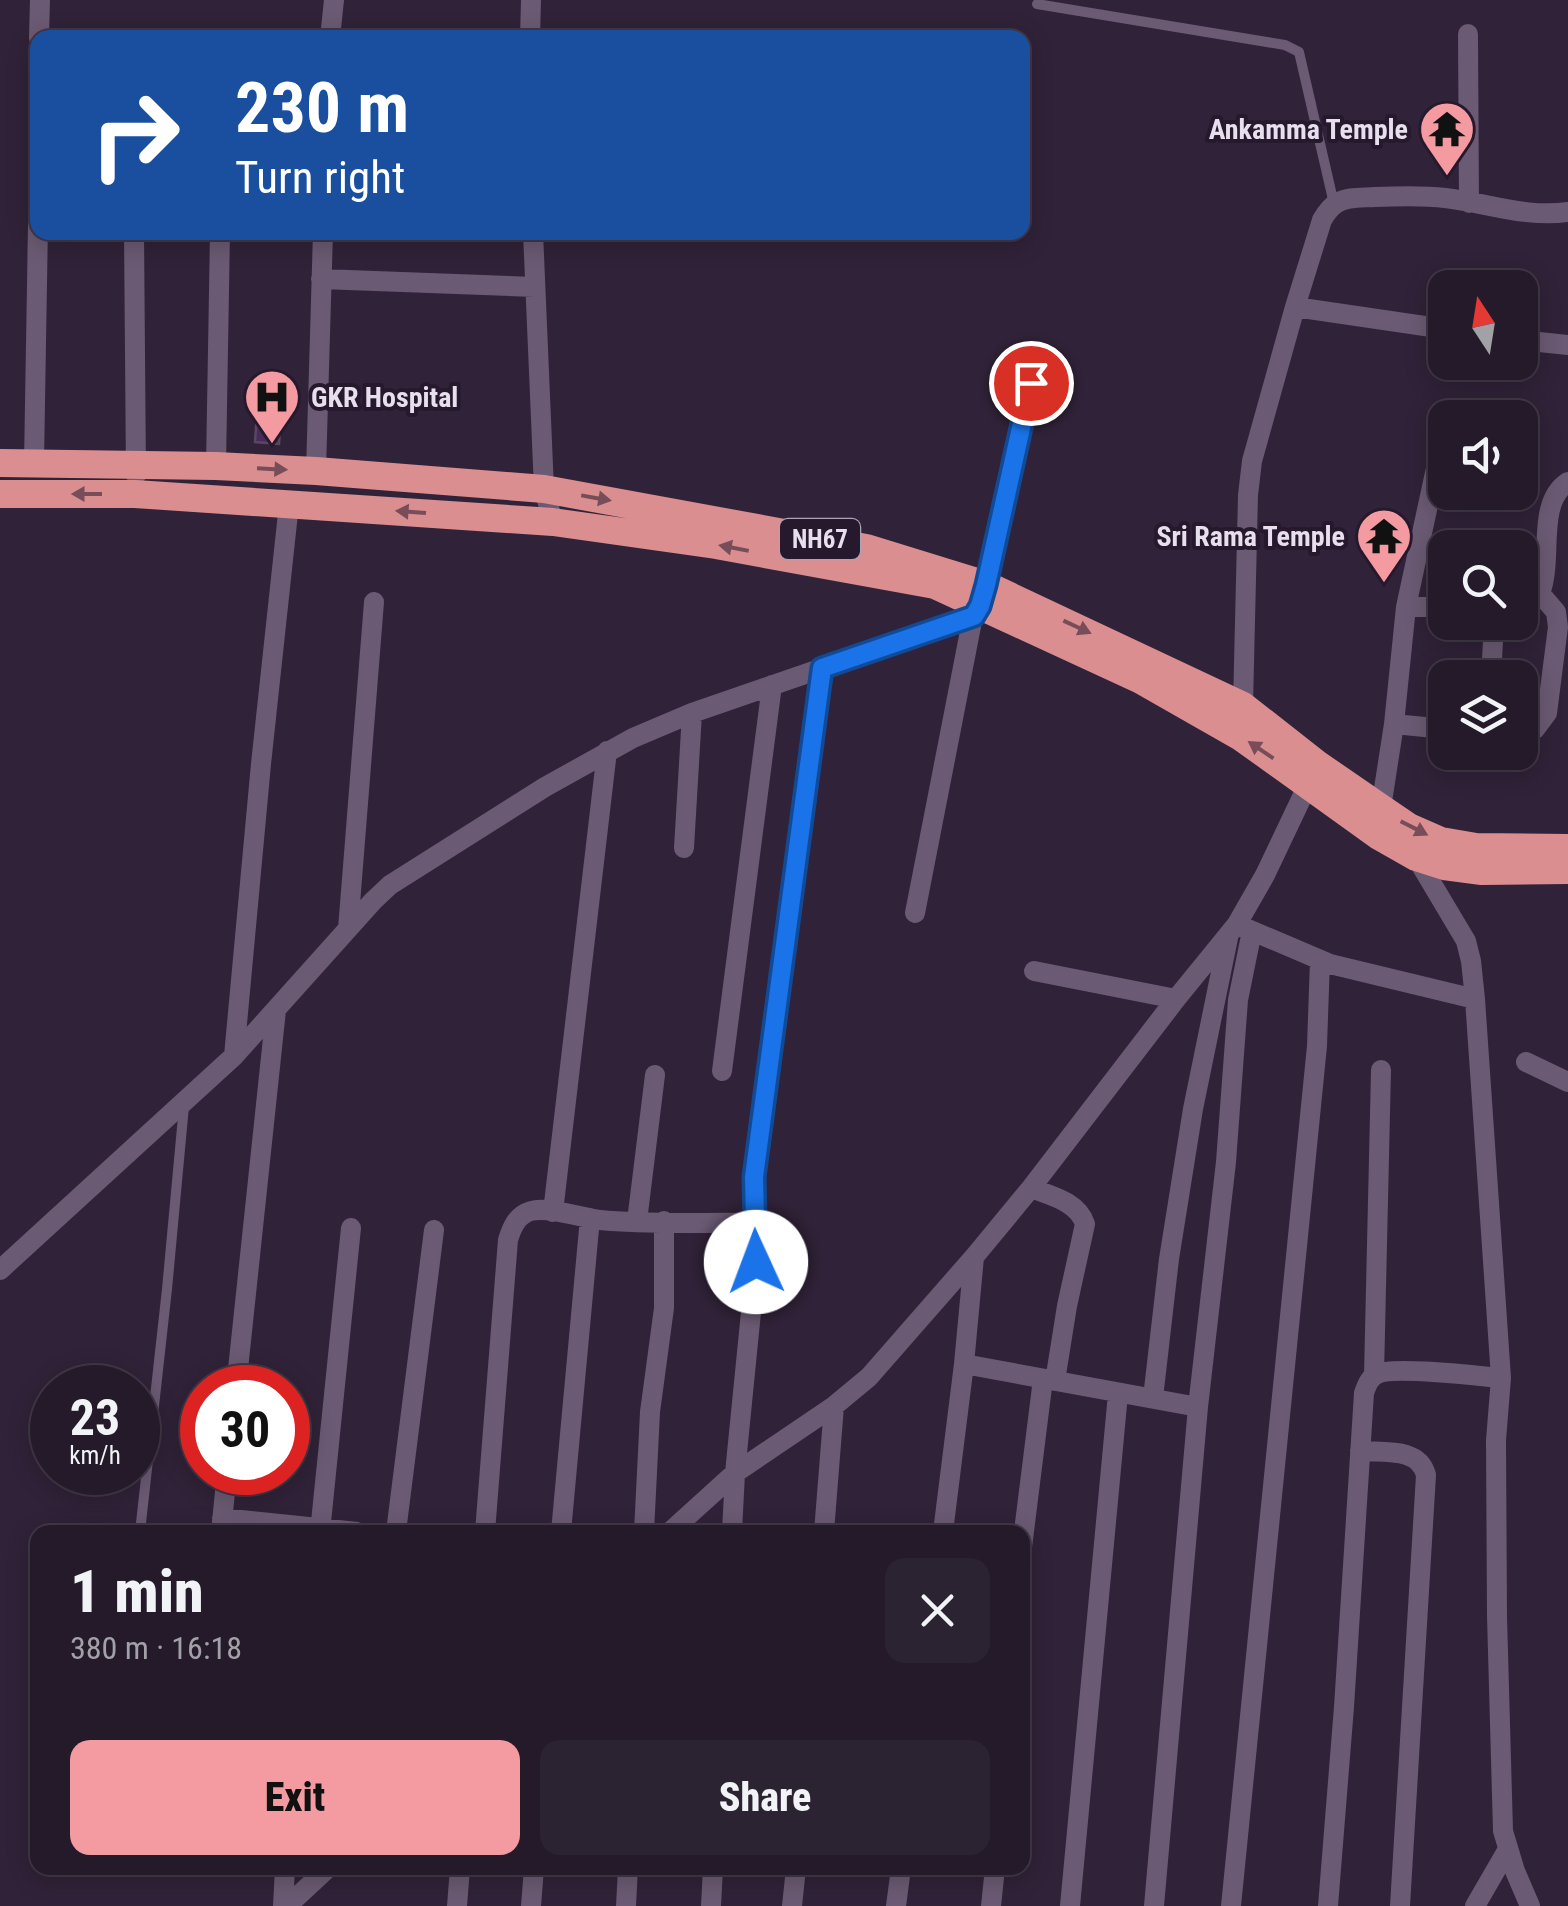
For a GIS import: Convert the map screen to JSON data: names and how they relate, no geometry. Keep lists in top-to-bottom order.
{
  "streets": {
    "highway": ["NH67"]
  },
  "places": {
    "temple": ["Ankamma Temple", "Sri Rama Temple"],
    "hospital": ["GKR Hospital"]
  },
  "north": "top",
  "page": {
    "turn": ["230 m", "Turn right"],
    "speed": "23 km/h",
    "limit": "30",
    "heading": ["1 min", "380 m · 16:18"],
    "buttons": ["Exit", "Share"]
  }
}
